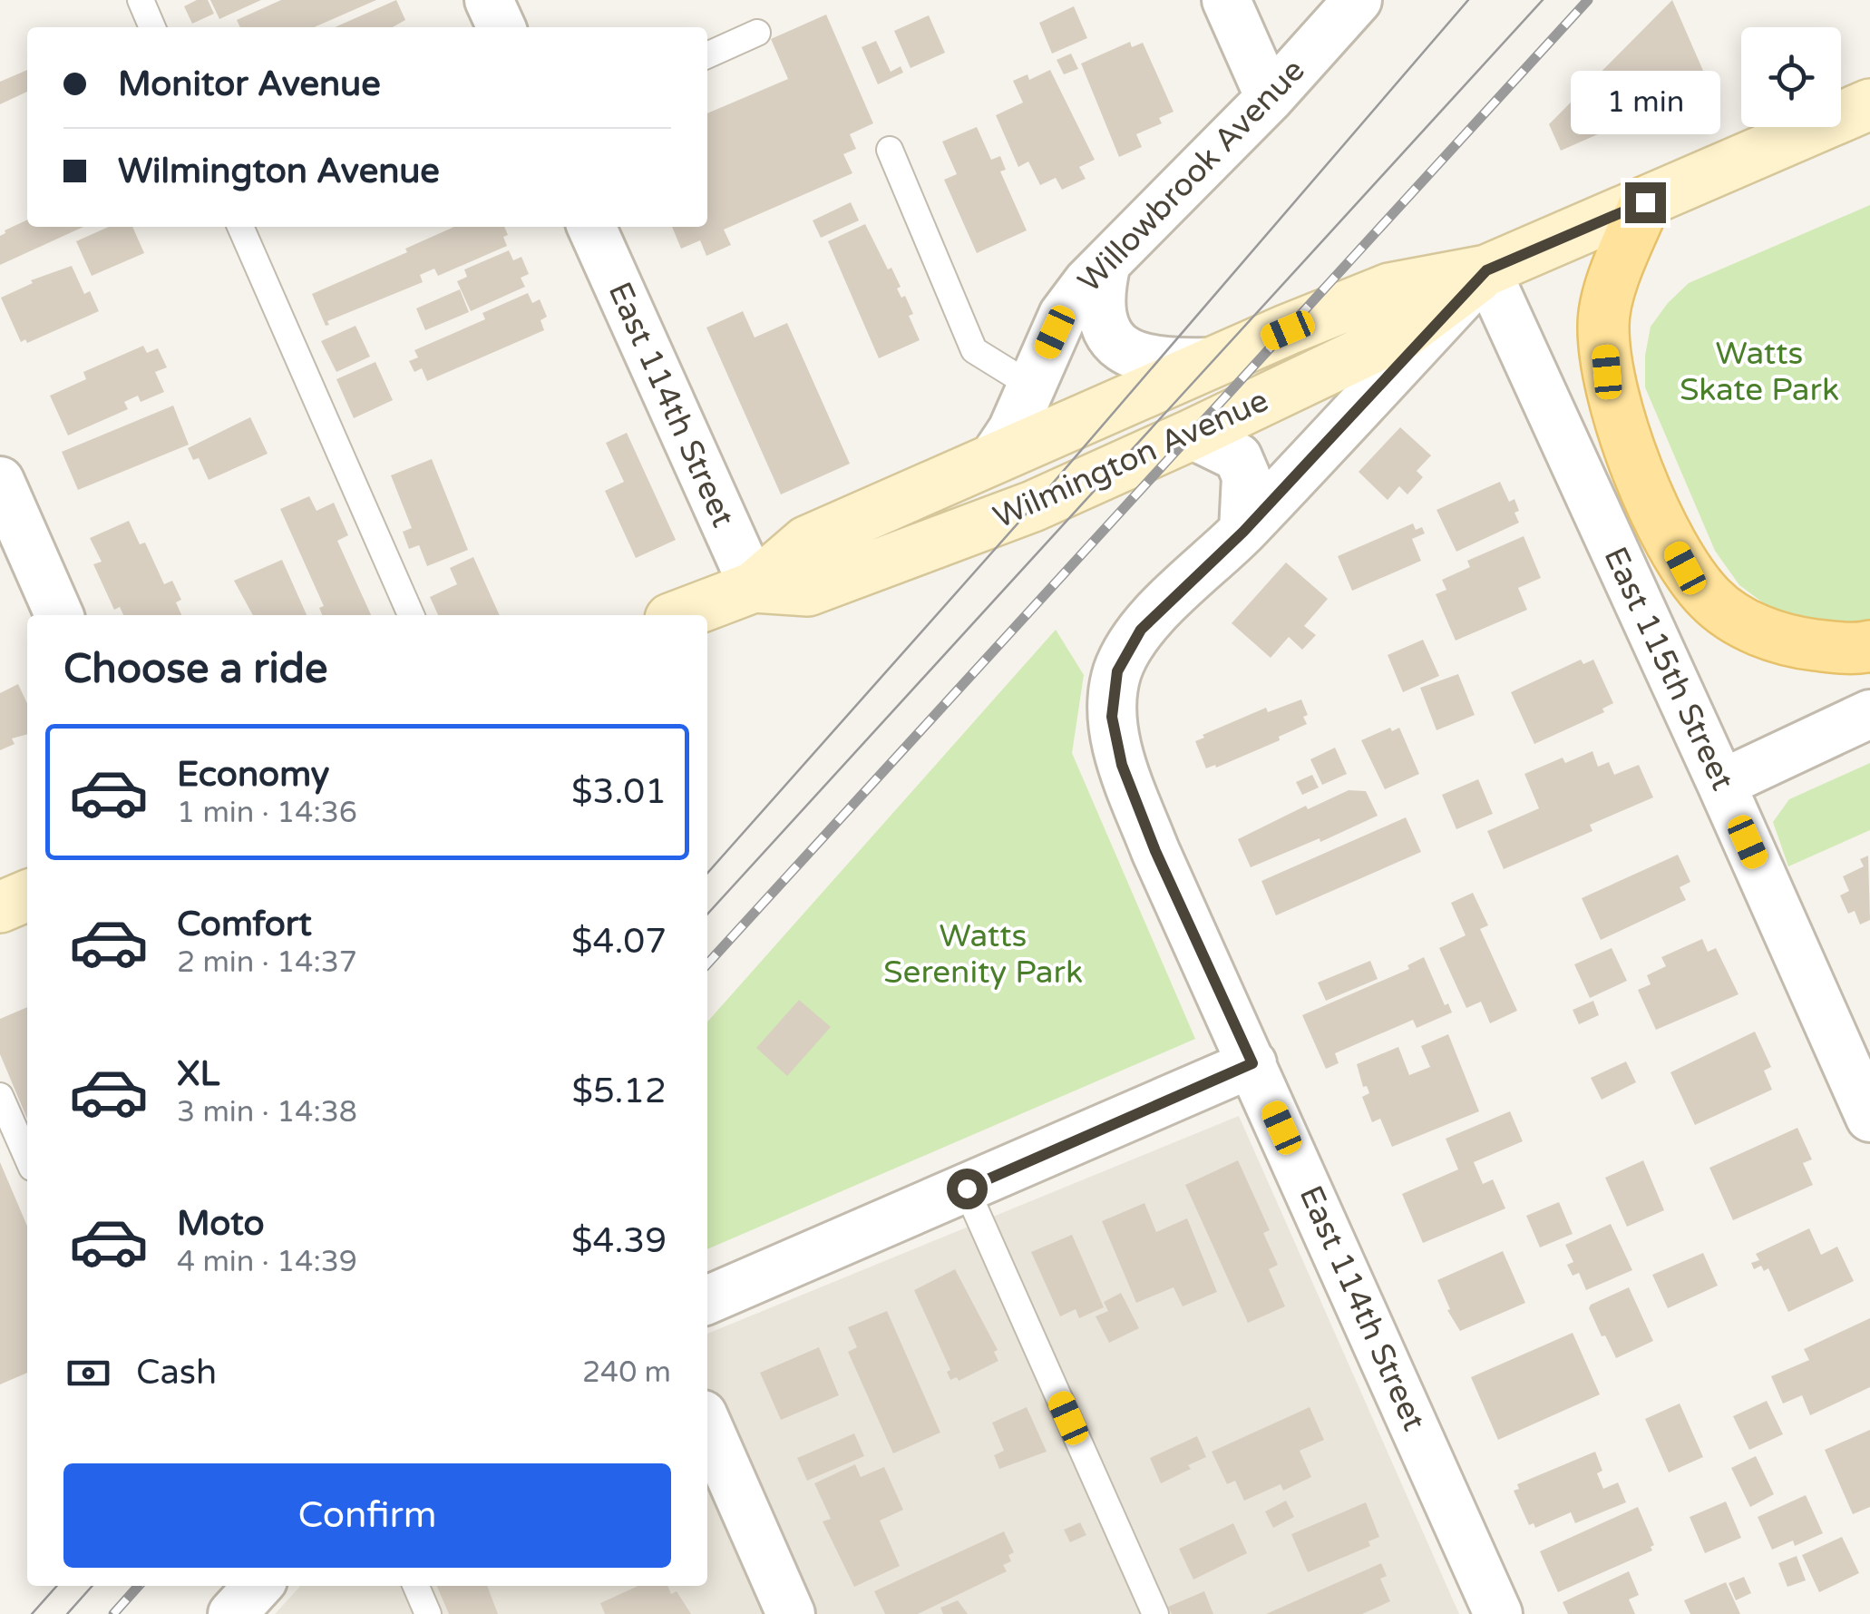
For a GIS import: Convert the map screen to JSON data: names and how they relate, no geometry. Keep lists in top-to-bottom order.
{
  "streets": {
    "main road": ["Wilmington Avenue"],
    "street": ["Willowbrook Avenue", "East 114th Street", "East 115th Street"]
  },
  "crossings": [
    ["Willowbrook Avenue", "Wilmington Avenue"],
    ["East 114th Street", "Wilmington Avenue"],
    ["East 114th Street", "East 115th Street"],
    ["Wilmington Avenue", "East 115th Street"]
  ],
  "parks": ["Watts Skate Park", "Watts Serenity Park"],
  "page": {
    "banner": ["Monitor Avenue", "Wilmington Avenue"],
    "bubble": "1 min",
    "heading": "Choose a ride",
    "list": [
      {
        "name": "Economy",
        "note": "1 min · 14:36",
        "value": "$3.01"
      },
      {
        "name": "Comfort",
        "note": "2 min · 14:37",
        "value": "$4.07"
      },
      {
        "name": "XL",
        "note": "3 min · 14:38",
        "value": "$5.12"
      },
      {
        "name": "Moto",
        "note": "4 min · 14:39",
        "value": "$4.39"
      }
    ],
    "pay": ["Cash", "240 m"],
    "buttons": "Confirm"
  }
}
